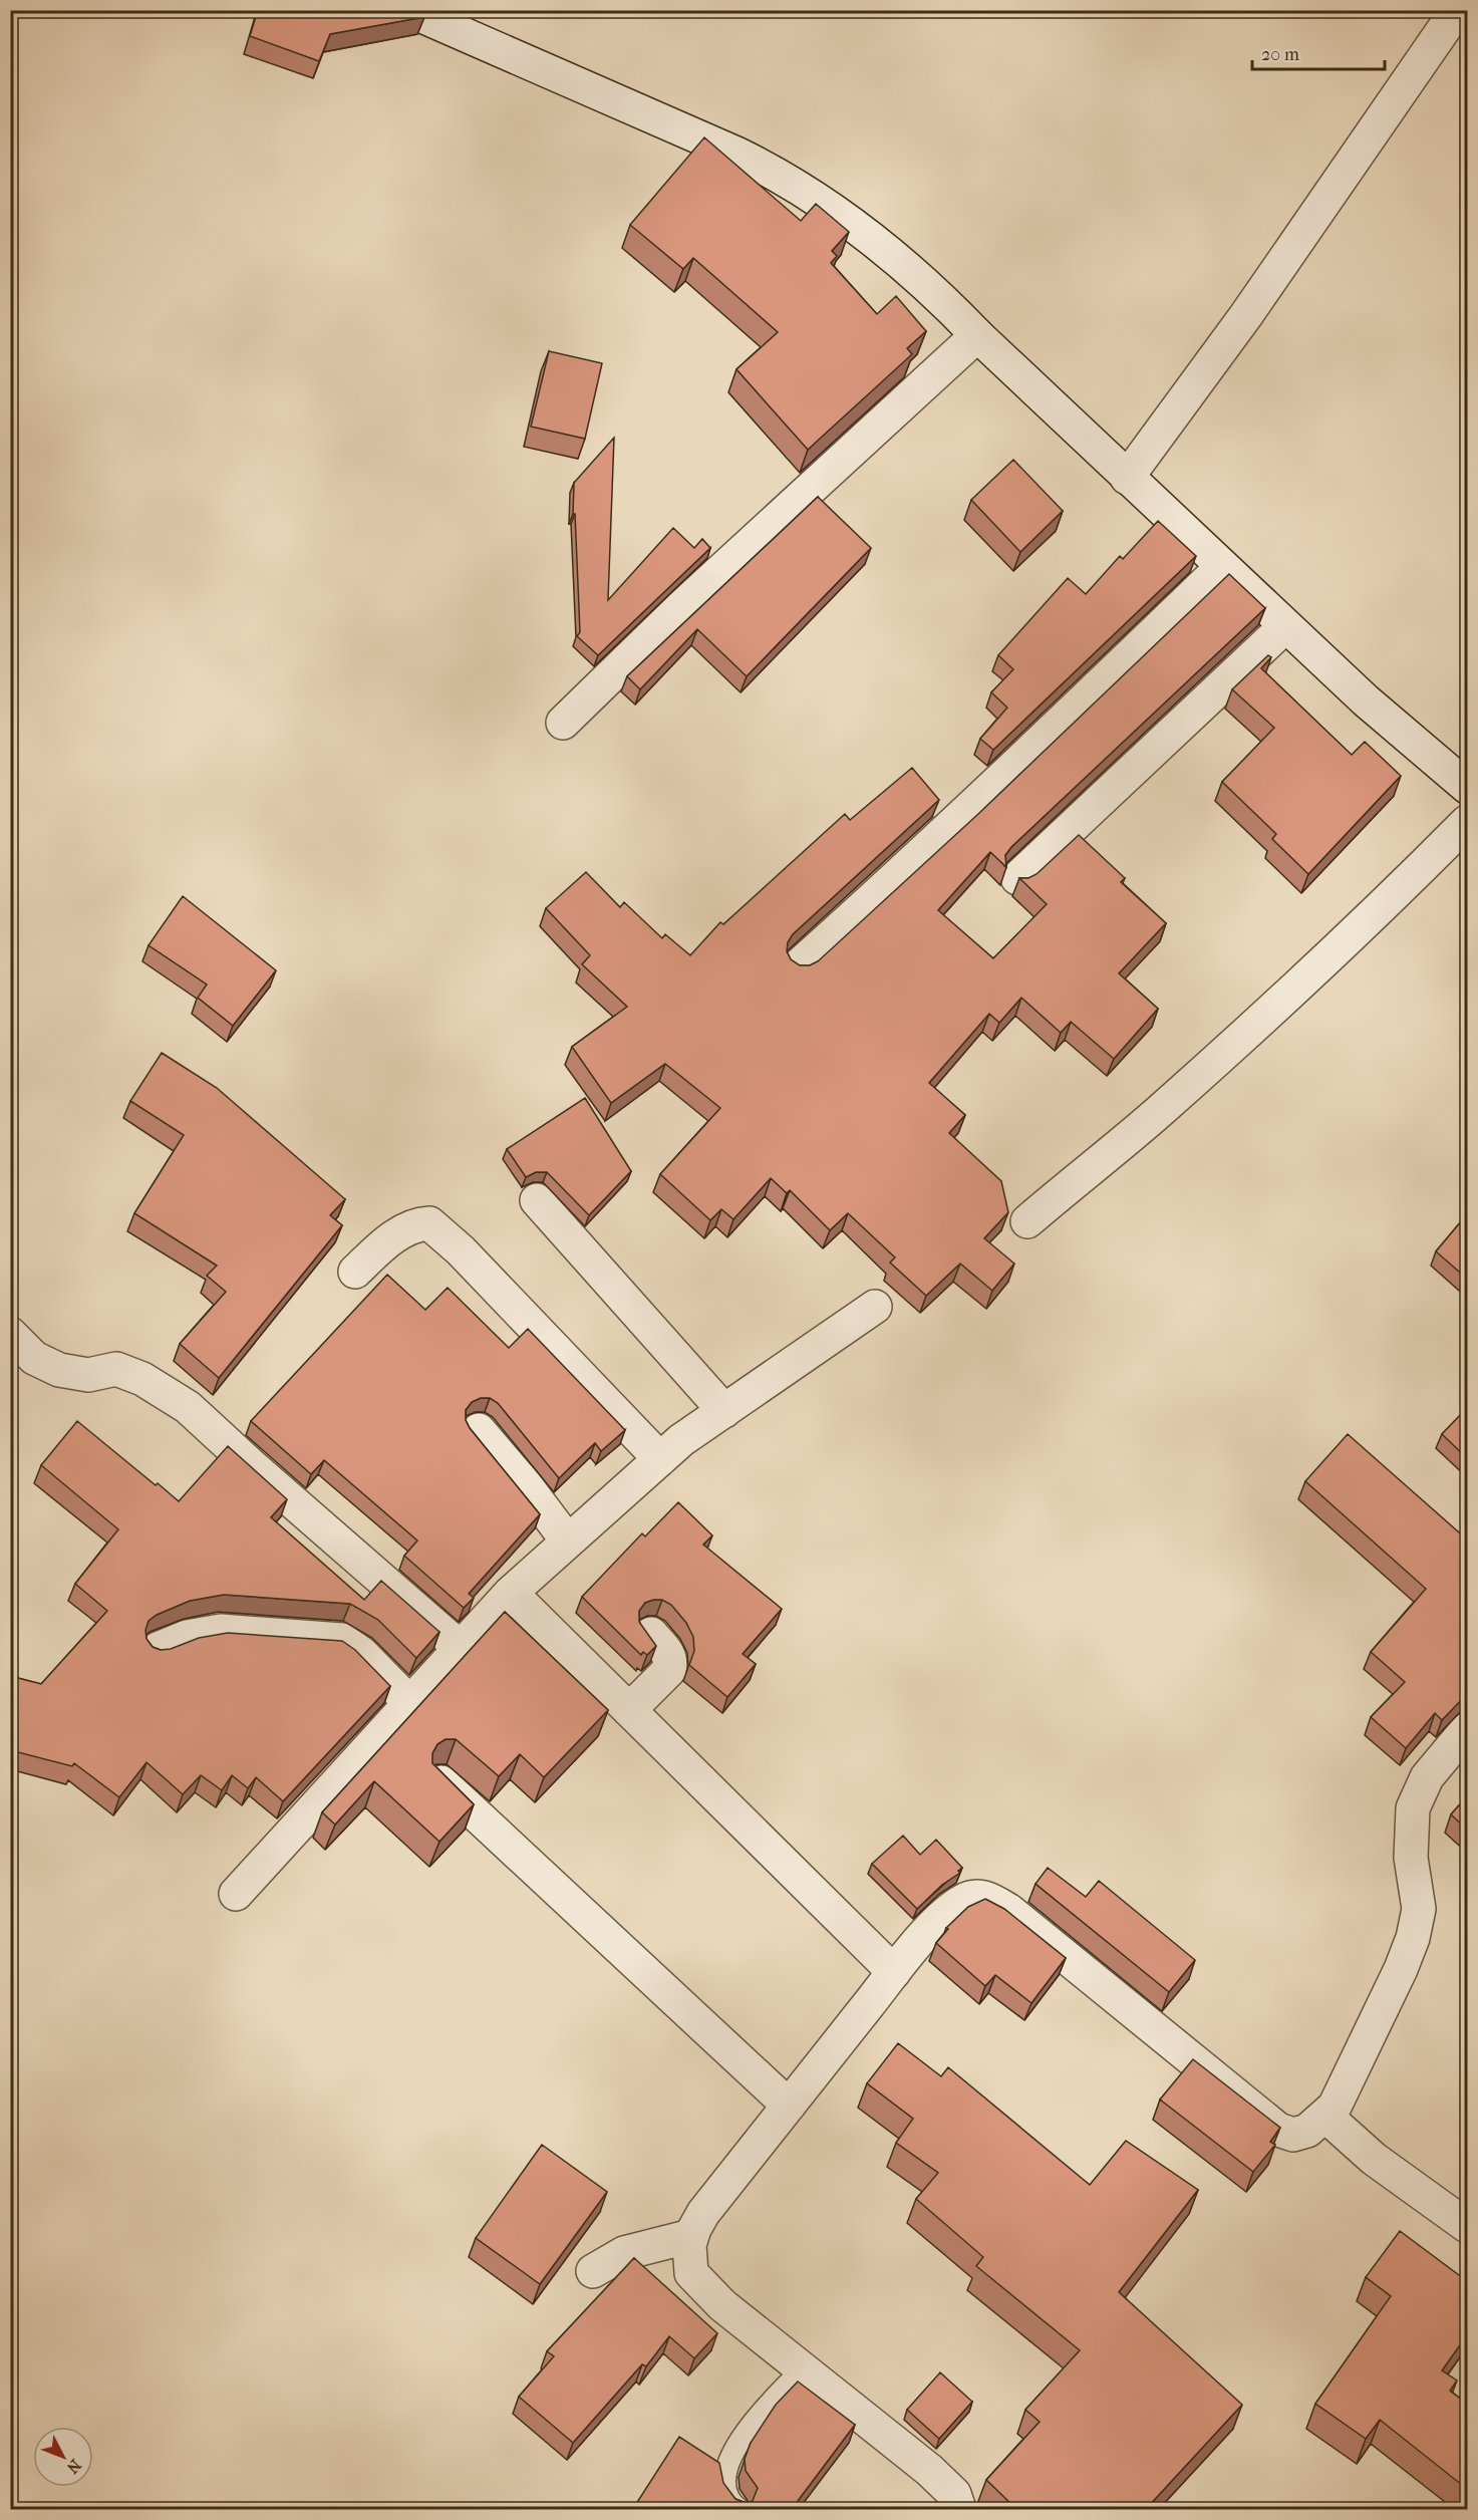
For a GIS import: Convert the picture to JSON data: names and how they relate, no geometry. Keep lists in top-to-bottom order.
{
  "scale_bar": "20 m",
  "north": "bottom right"
}
